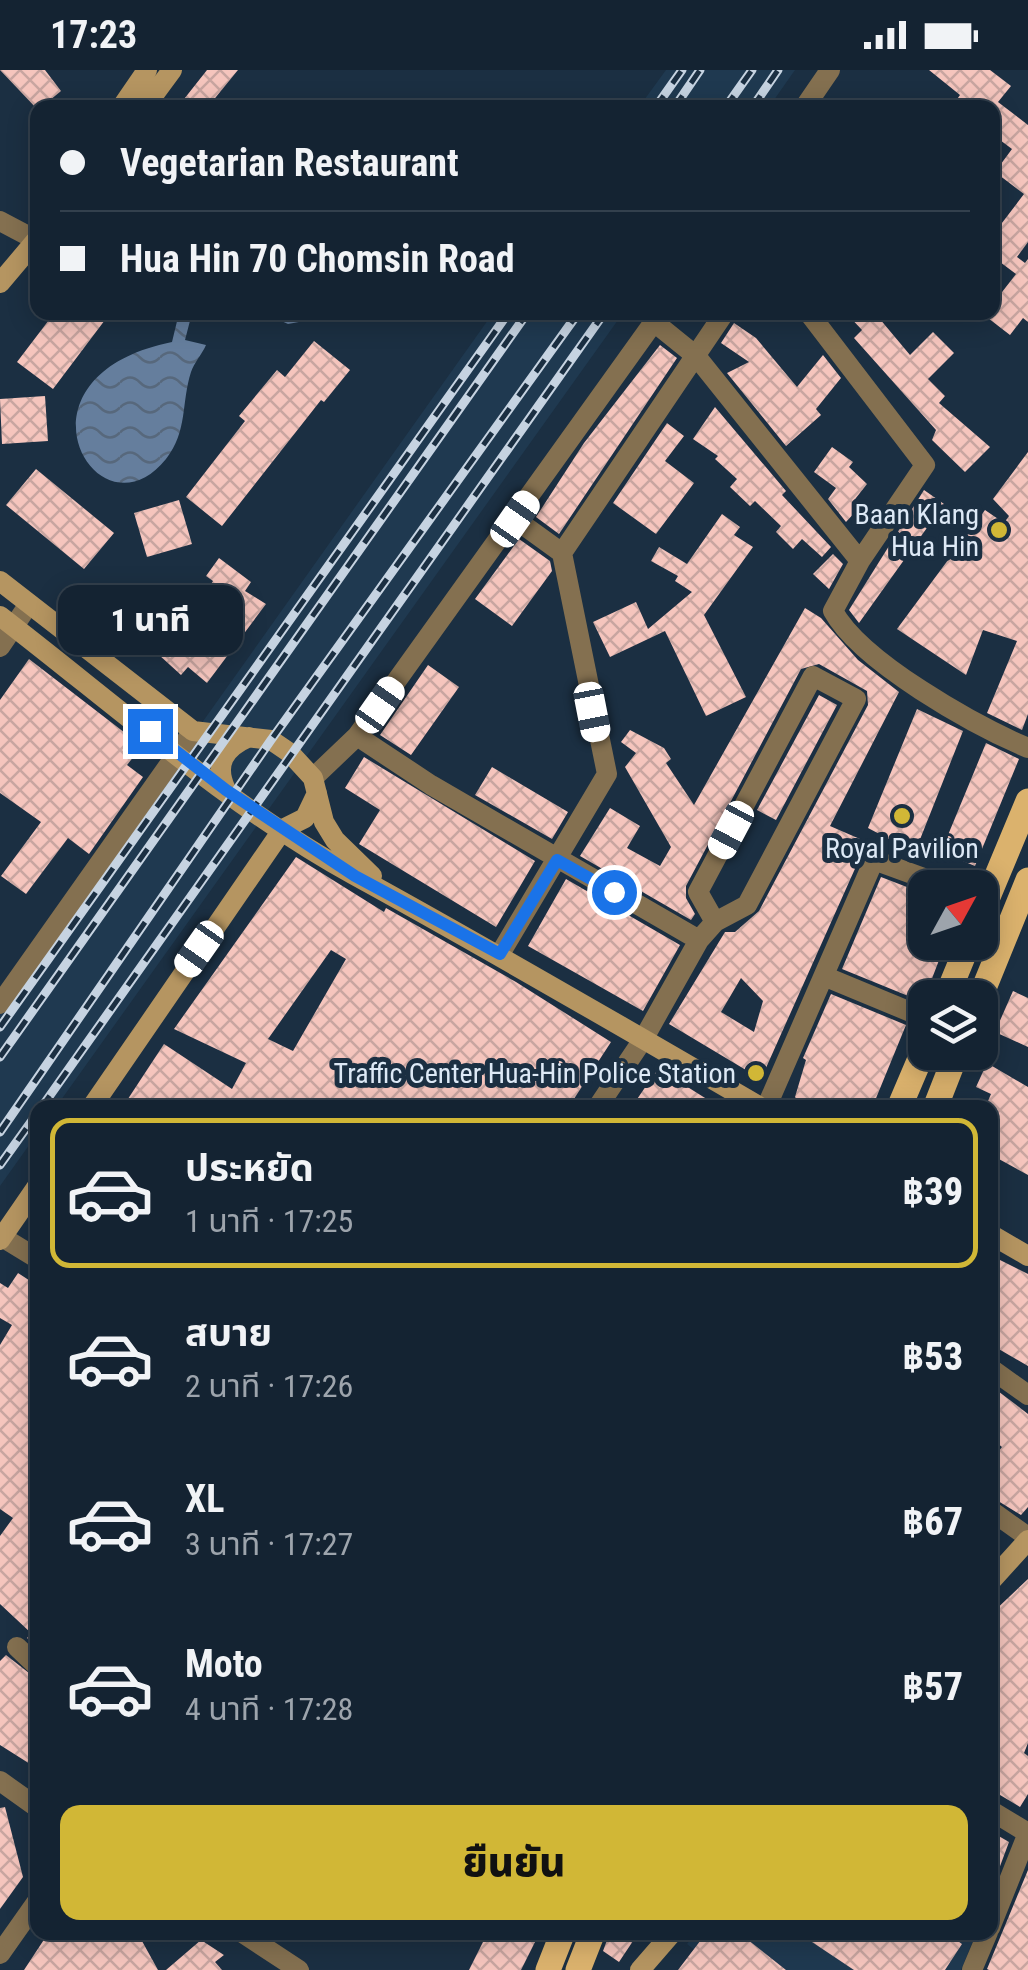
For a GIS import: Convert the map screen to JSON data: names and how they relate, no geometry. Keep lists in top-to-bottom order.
{
  "places": ["Baan Klang Hua Hin", "Royal Pavilion", "Traffic Center Hua-Hin Police Station"],
  "north": "top right",
  "page": {
    "status": "17:23",
    "banner": ["Vegetarian Restaurant", "Hua Hin 70 Chomsin Road"],
    "bubble": "1 นาที",
    "list": [
      {
        "name": "ประหยัด",
        "note": "1 นาที · 17:25",
        "value": "฿39"
      },
      {
        "name": "สบาย",
        "note": "2 นาที · 17:26",
        "value": "฿53"
      },
      {
        "name": "XL",
        "note": "3 นาที · 17:27",
        "value": "฿67"
      },
      {
        "name": "Moto",
        "note": "4 นาที · 17:28",
        "value": "฿57"
      }
    ],
    "buttons": "ยืนยัน"
  }
}
